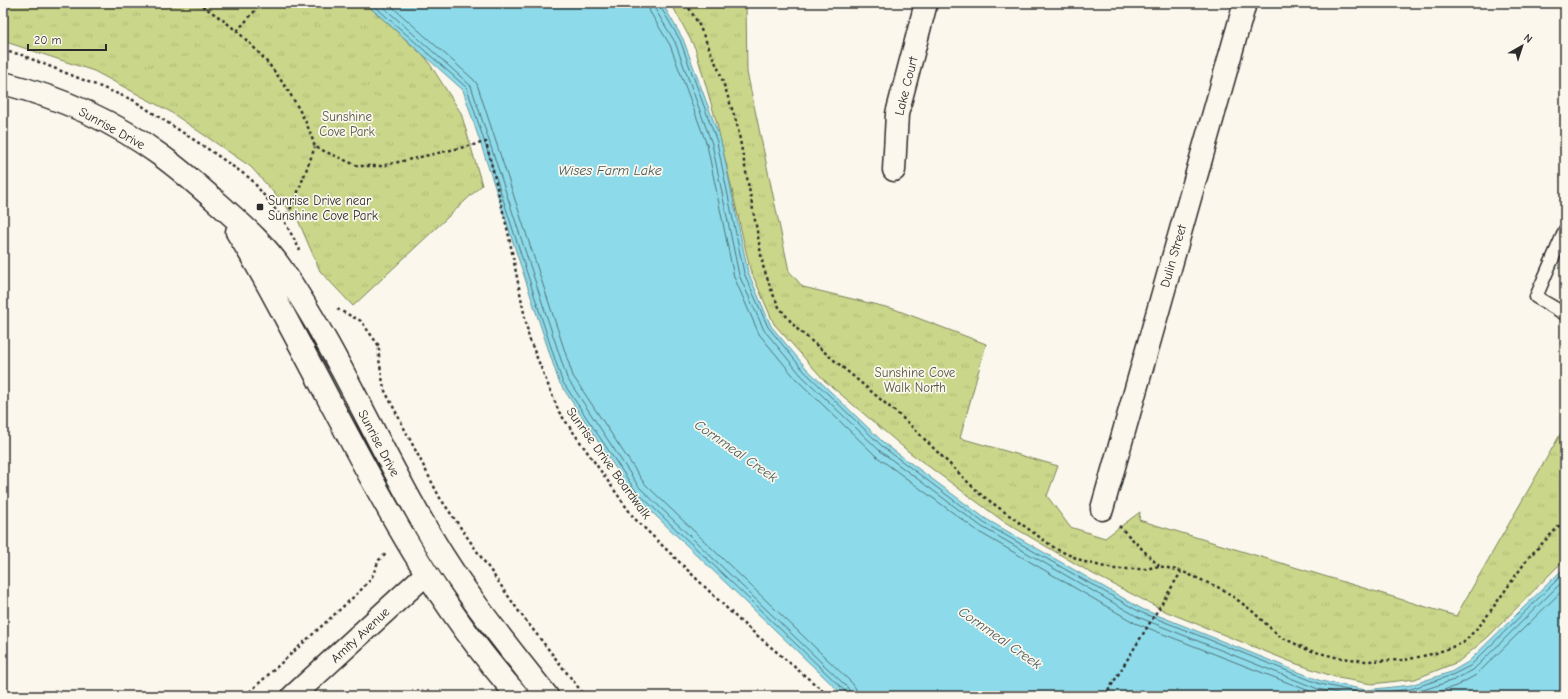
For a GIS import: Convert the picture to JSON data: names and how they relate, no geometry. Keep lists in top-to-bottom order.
{
  "streets": {
    "street": [
      "Lake Court",
      "Sunrise Drive",
      "Dulin Street",
      "Amity Avenue"
    ],
    "path": ["Sunrise Drive Boardwalk"]
  },
  "crossings": [
    ["Sunrise Drive", "Amity Avenue"]
  ],
  "water": ["Wises Farm Lake", "Cornmeal Creek"],
  "parks": ["Sunshine Cove Park", "Sunshine Cove Walk North"],
  "places": {
    "transit": ["Sunrise Drive near Sunshine Cove Park"]
  },
  "scale_bar": "20 m",
  "north": "top right"
}
